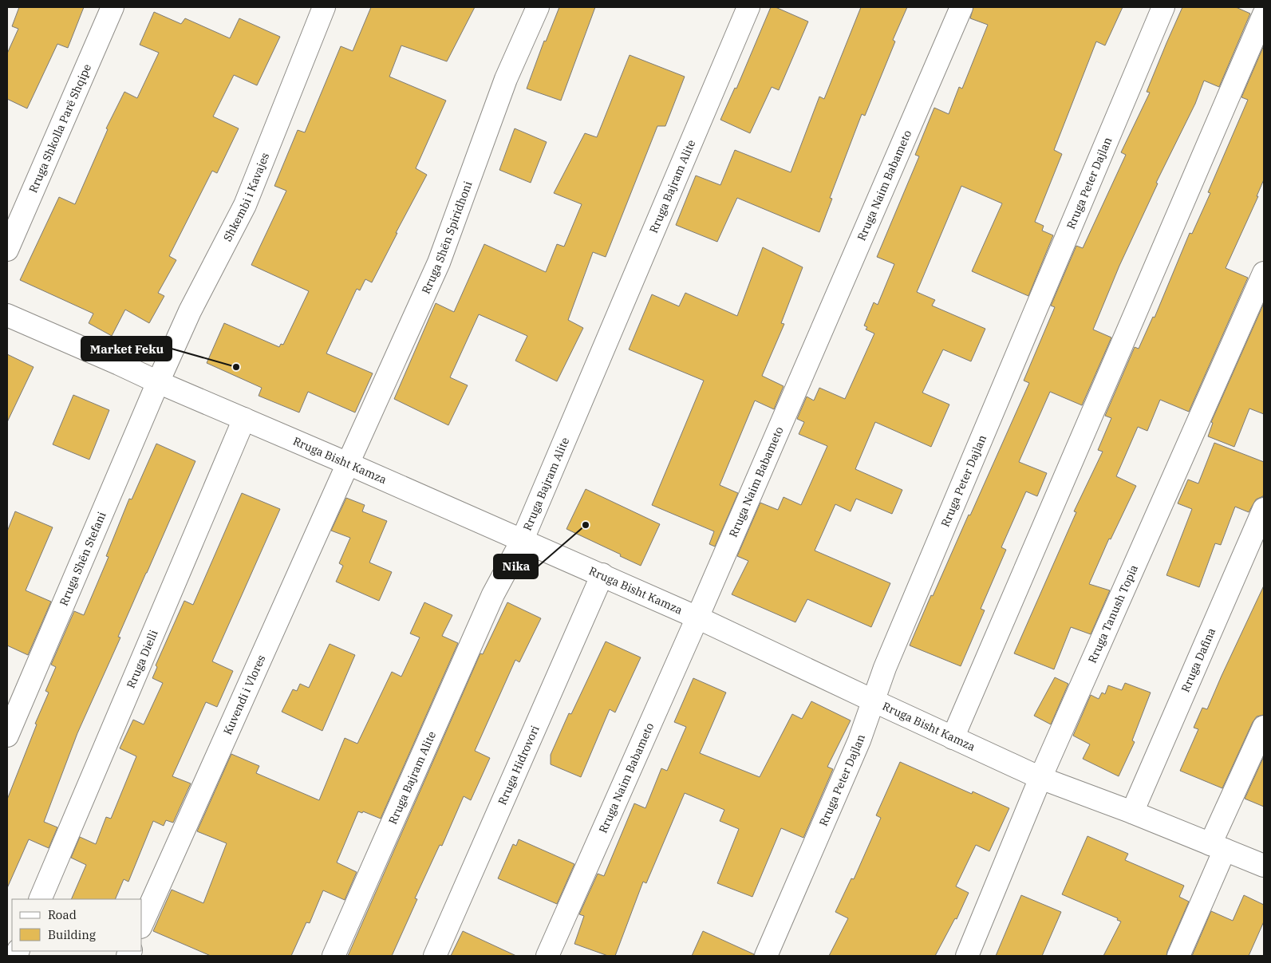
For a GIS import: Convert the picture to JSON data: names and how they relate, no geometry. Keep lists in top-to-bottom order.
{
  "streets": {
    "street": [
      "Rruga Shkolla Parë Shqipe",
      "Rruga Peter Dajlan",
      "Rruga Naim Babameto",
      "Rruga Bajram Alite",
      "Shkembi i Kavajes",
      "Rruga Shën Spiridhoni",
      "Rruga Bisht Kamza",
      "Rruga Shën Stefani",
      "Rruga Tanush Topia",
      "Rruga Dielli",
      "Rruga Dafina",
      "Kuvendi i Vlores",
      "Rruga Hidrovori"
    ]
  },
  "crossings": [
    ["Rruga Peter Dajlan", "Rruga Bisht Kamza"],
    ["Rruga Naim Babameto", "Rruga Bisht Kamza"],
    ["Rruga Bajram Alite", "Rruga Bisht Kamza"],
    ["Shkembi i Kavajes", "Rruga Bisht Kamza"],
    ["Shkembi i Kavajes", "Rruga Shën Stefani"],
    ["Rruga Shën Spiridhoni", "Rruga Bisht Kamza"],
    ["Rruga Shën Spiridhoni", "Kuvendi i Vlores"],
    ["Rruga Bisht Kamza", "Rruga Shën Stefani"],
    ["Rruga Bisht Kamza", "Rruga Tanush Topia"],
    ["Rruga Bisht Kamza", "Rruga Dielli"],
    ["Rruga Bisht Kamza", "Rruga Dafina"],
    ["Rruga Bisht Kamza", "Kuvendi i Vlores"],
    ["Rruga Bisht Kamza", "Rruga Hidrovori"]
  ],
  "places": ["Market Feku", "Nika"],
  "legend": ["Road", "Building"]
}
